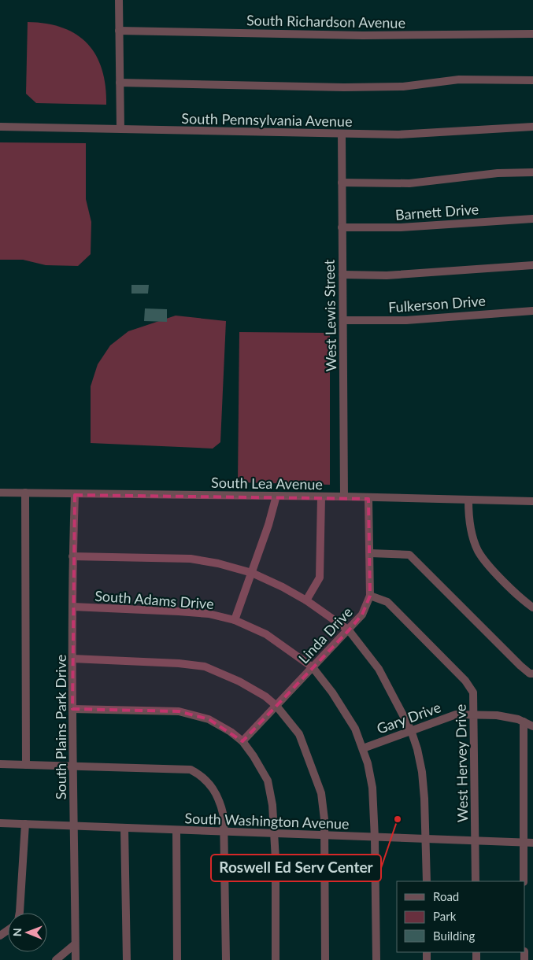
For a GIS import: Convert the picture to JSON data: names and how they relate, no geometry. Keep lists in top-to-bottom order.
{
  "streets": {
    "street": [
      "South Richardson Avenue",
      "South Pennsylvania Avenue",
      "Barnett Drive",
      "Fulkerson Drive",
      "West Lewis Street",
      "South Lea Avenue",
      "South Adams Drive",
      "Linda Drive",
      "Gary Drive",
      "South Plains Park Drive",
      "West Hervey Drive",
      "South Washington Avenue"
    ]
  },
  "crossings": [
    ["South Pennsylvania Avenue", "West Lewis Street"],
    ["Barnett Drive", "West Lewis Street"],
    ["Fulkerson Drive", "West Lewis Street"],
    ["West Lewis Street", "South Lea Avenue"],
    ["South Lea Avenue", "Linda Drive"],
    ["South Lea Avenue", "South Plains Park Drive"],
    ["South Adams Drive", "Linda Drive"],
    ["South Adams Drive", "Gary Drive"],
    ["South Adams Drive", "South Plains Park Drive"],
    ["South Adams Drive", "South Washington Avenue"],
    ["Linda Drive", "West Hervey Drive"],
    ["Gary Drive", "West Hervey Drive"],
    ["South Plains Park Drive", "South Washington Avenue"],
    ["West Hervey Drive", "South Washington Avenue"]
  ],
  "places": ["Roswell Ed Serv Center"],
  "legend": ["Road", "Park", "Building"],
  "north": "left"
}
